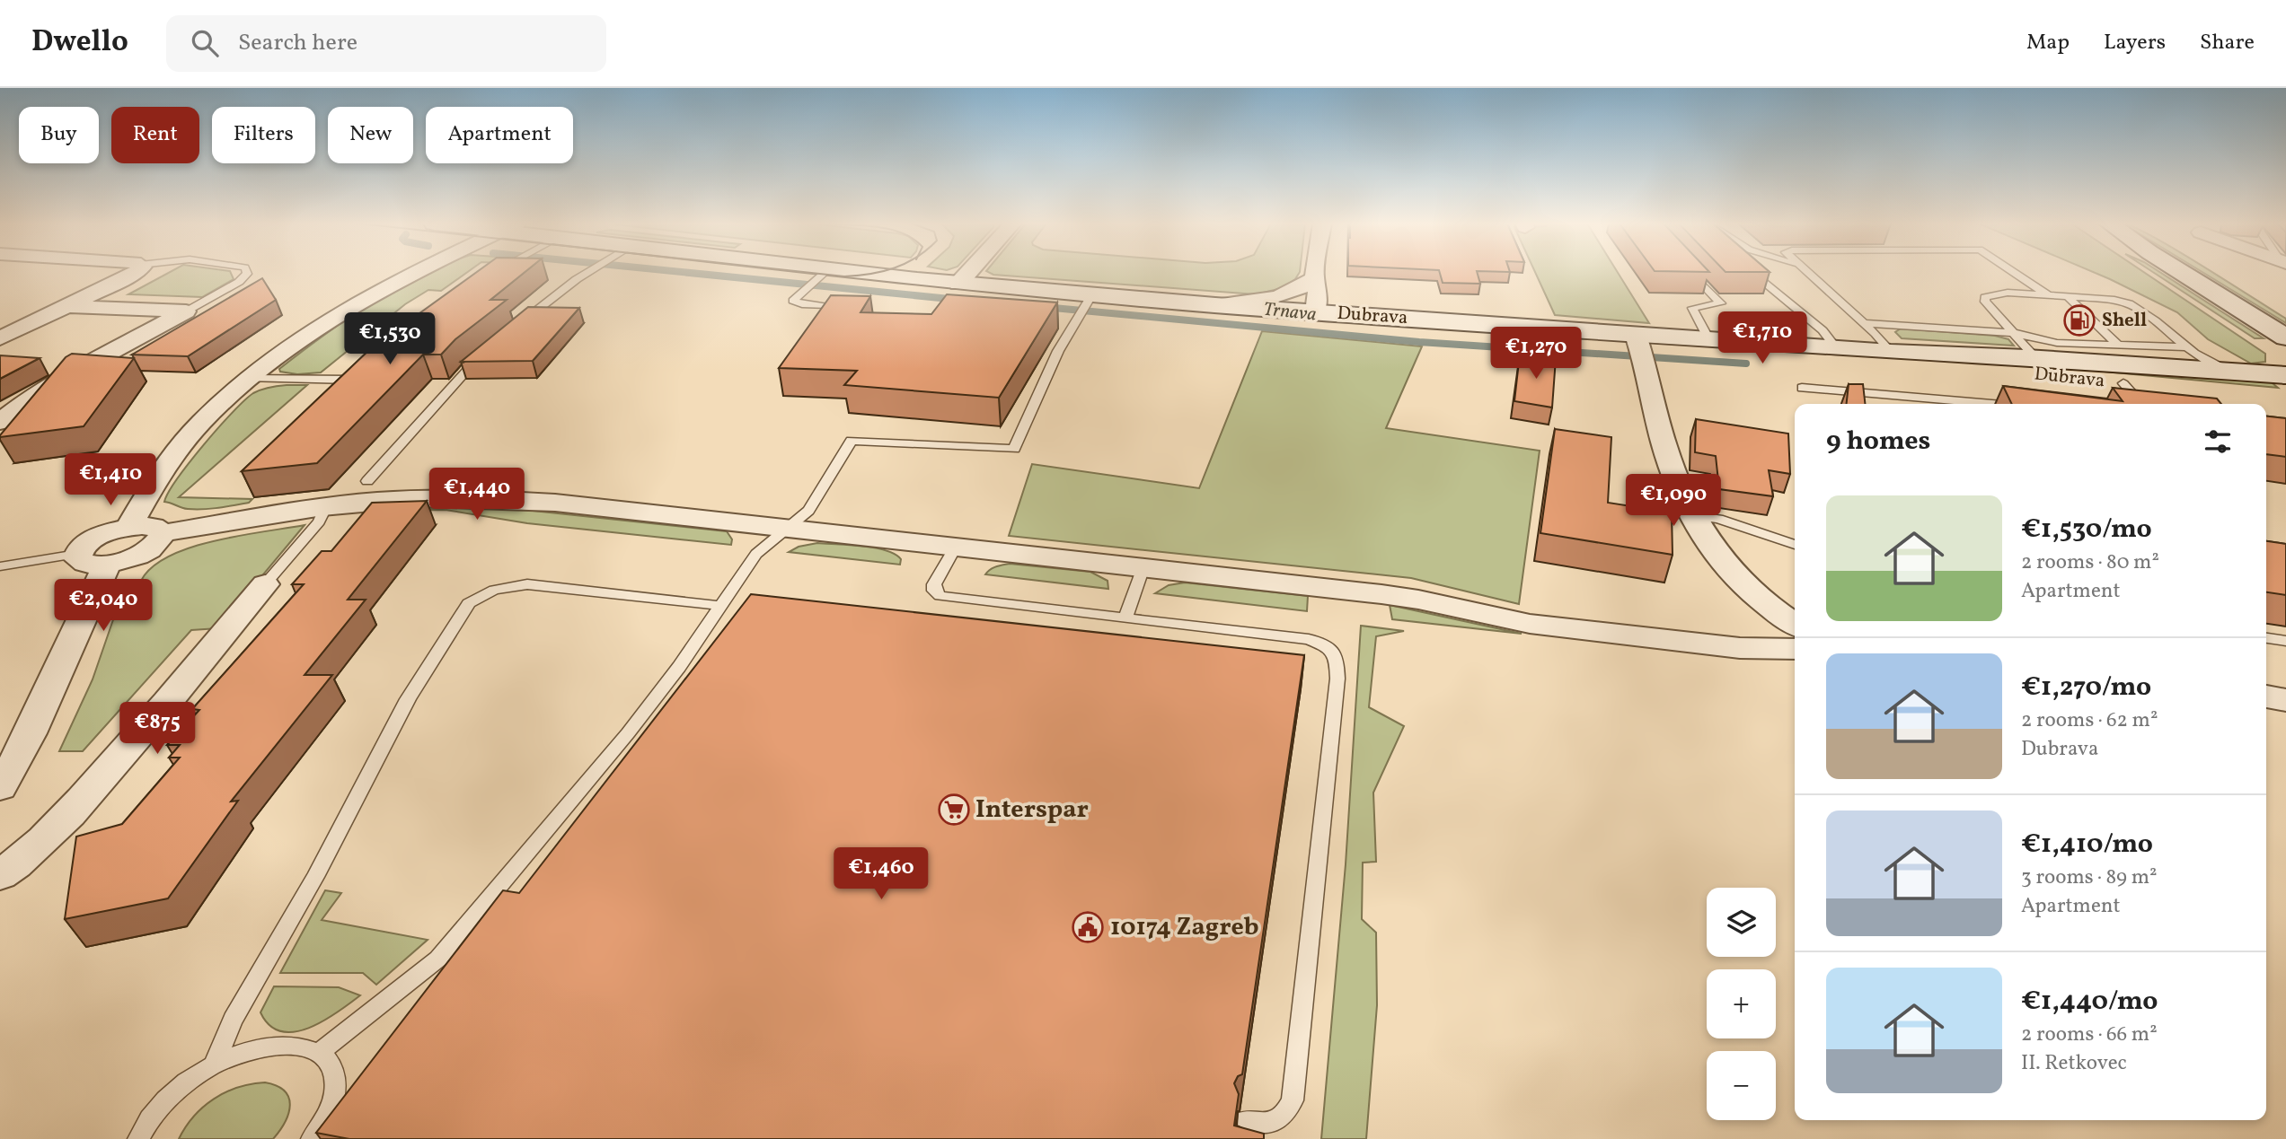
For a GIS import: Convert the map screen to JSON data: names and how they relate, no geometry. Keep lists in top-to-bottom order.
{
  "streets": {
    "main road": ["Dubrava"]
  },
  "water": ["Trnava"],
  "places": {
    "fuel station": ["Shell"],
    "supermarket": ["Interspar"],
    "public building": ["10174 Zagreb"]
  },
  "page": {
    "header": "Dwello",
    "search": "Search here",
    "nav": ["Map", "Layers", "Share"],
    "chip": [
      "Buy",
      "Rent",
      "Filters",
      "New",
      "Apartment"
    ],
    "price": [
      "€1,710",
      "€1,530",
      "€1,270",
      "€1,410",
      "€1,440",
      "€1,090",
      "€2,040",
      "€875",
      "€1,460"
    ],
    "heading": "9 homes",
    "list": [
      {
        "name": "€1,530/mo",
        "note": "2 rooms · 80 m² · Apartment"
      },
      {
        "name": "€1,270/mo",
        "note": "2 rooms · 62 m² · Dubrava"
      },
      {
        "name": "€1,410/mo",
        "note": "3 rooms · 89 m² · Apartment"
      },
      {
        "name": "€1,440/mo",
        "note": "2 rooms · 66 m² · II. Retkovec"
      }
    ],
    "map_buttons": ["+", "−"]
  }
}
